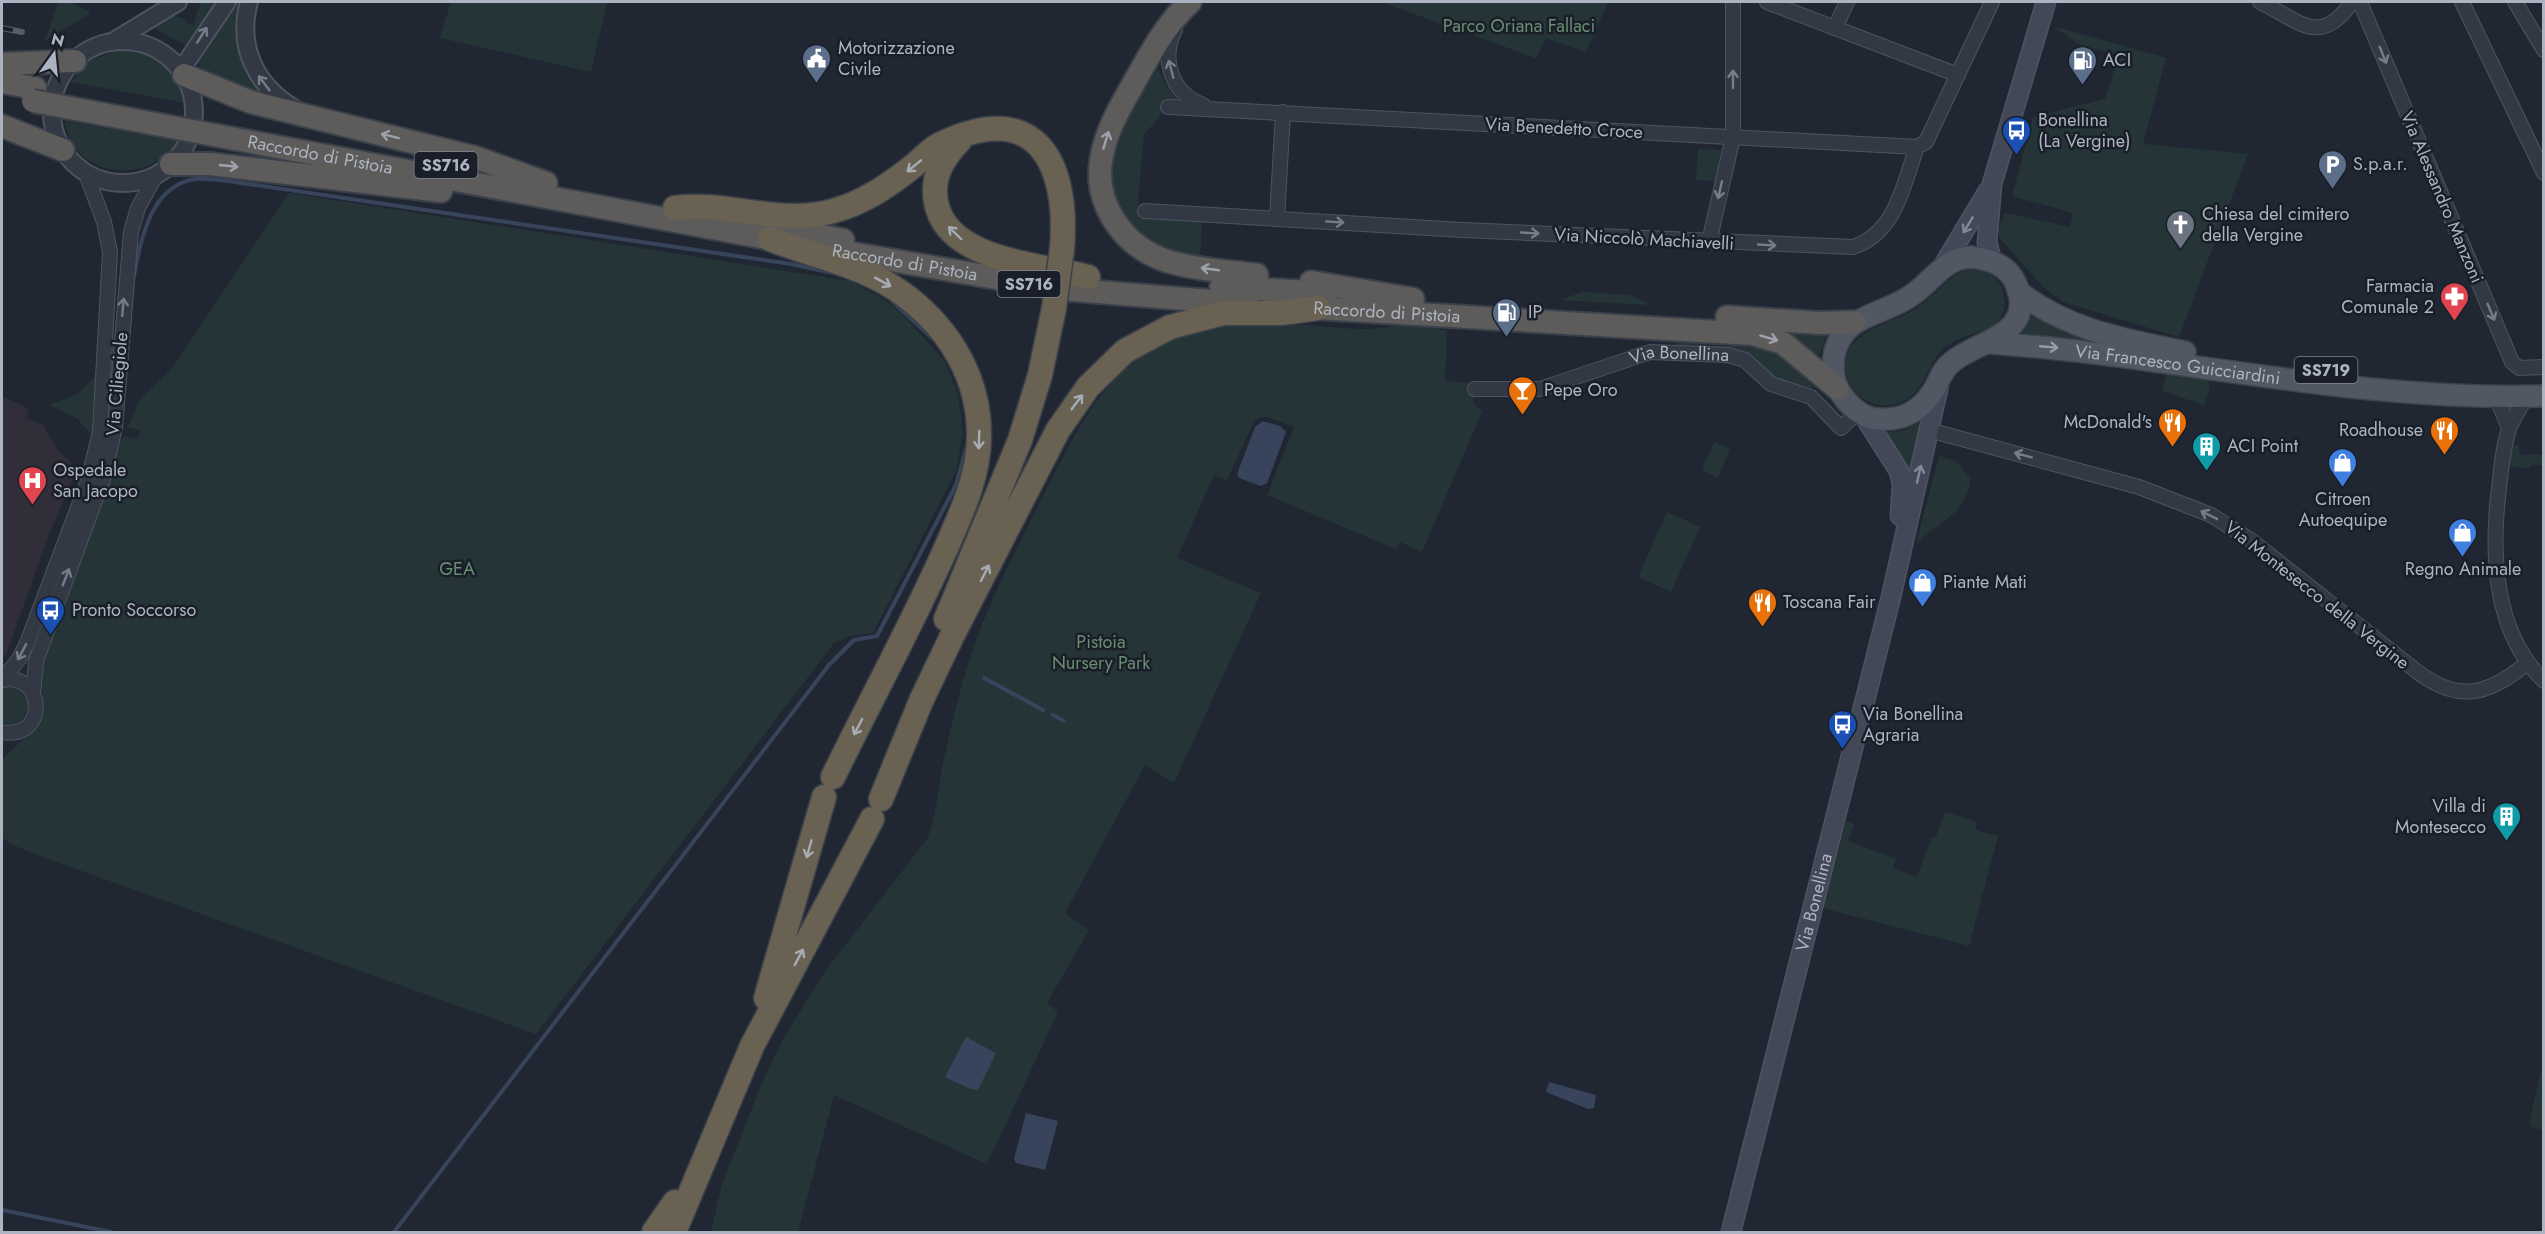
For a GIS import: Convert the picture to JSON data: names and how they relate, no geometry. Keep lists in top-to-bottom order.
{
  "streets": {
    "highway": ["Raccordo di Pistoia", "SS716"],
    "main road": ["Via Bonellina", "Via Francesco Guicciardini", "SS719"],
    "street": [
      "Via Benedetto Croce",
      "Via Alessandro Manzoni",
      "Via Niccolò Machiavelli",
      "Via Ciliegiole",
      "Via Montesecco della Vergine"
    ]
  },
  "crossings": [
    ["Via Benedetto Croce", "Via Niccolò Machiavelli"],
    ["Via Bonellina", "Via Montesecco della Vergine"]
  ],
  "one_way": ["Via Niccolò Machiavelli", "Via Montesecco della Vergine"],
  "parks": ["Parco Oriana Fallaci", "GEA", "Pistoia Nursery Park"],
  "places": {
    "public building": ["Motorizzazione Civile"],
    "fuel station": ["ACI", "IP"],
    "bus stop": ["Bonellina (La Vergine)", "Pronto Soccorso", "Via Bonellina Agraria"],
    "parking": ["S.p.a.r."],
    "church": ["Chiesa del cimitero della Vergine"],
    "pharmacy": ["Farmacia Comunale 2"],
    "bar": ["Pepe Oro"],
    "restaurant": ["McDonald's", "Roadhouse", "Toscana Fair"],
    "building": ["ACI Point", "Villa di Montesecco"],
    "shop": ["Citroen Autoequipe", "Regno Animale", "Piante Mati"],
    "hospital": ["Ospedale San Jacopo"]
  },
  "north": "top"
}
